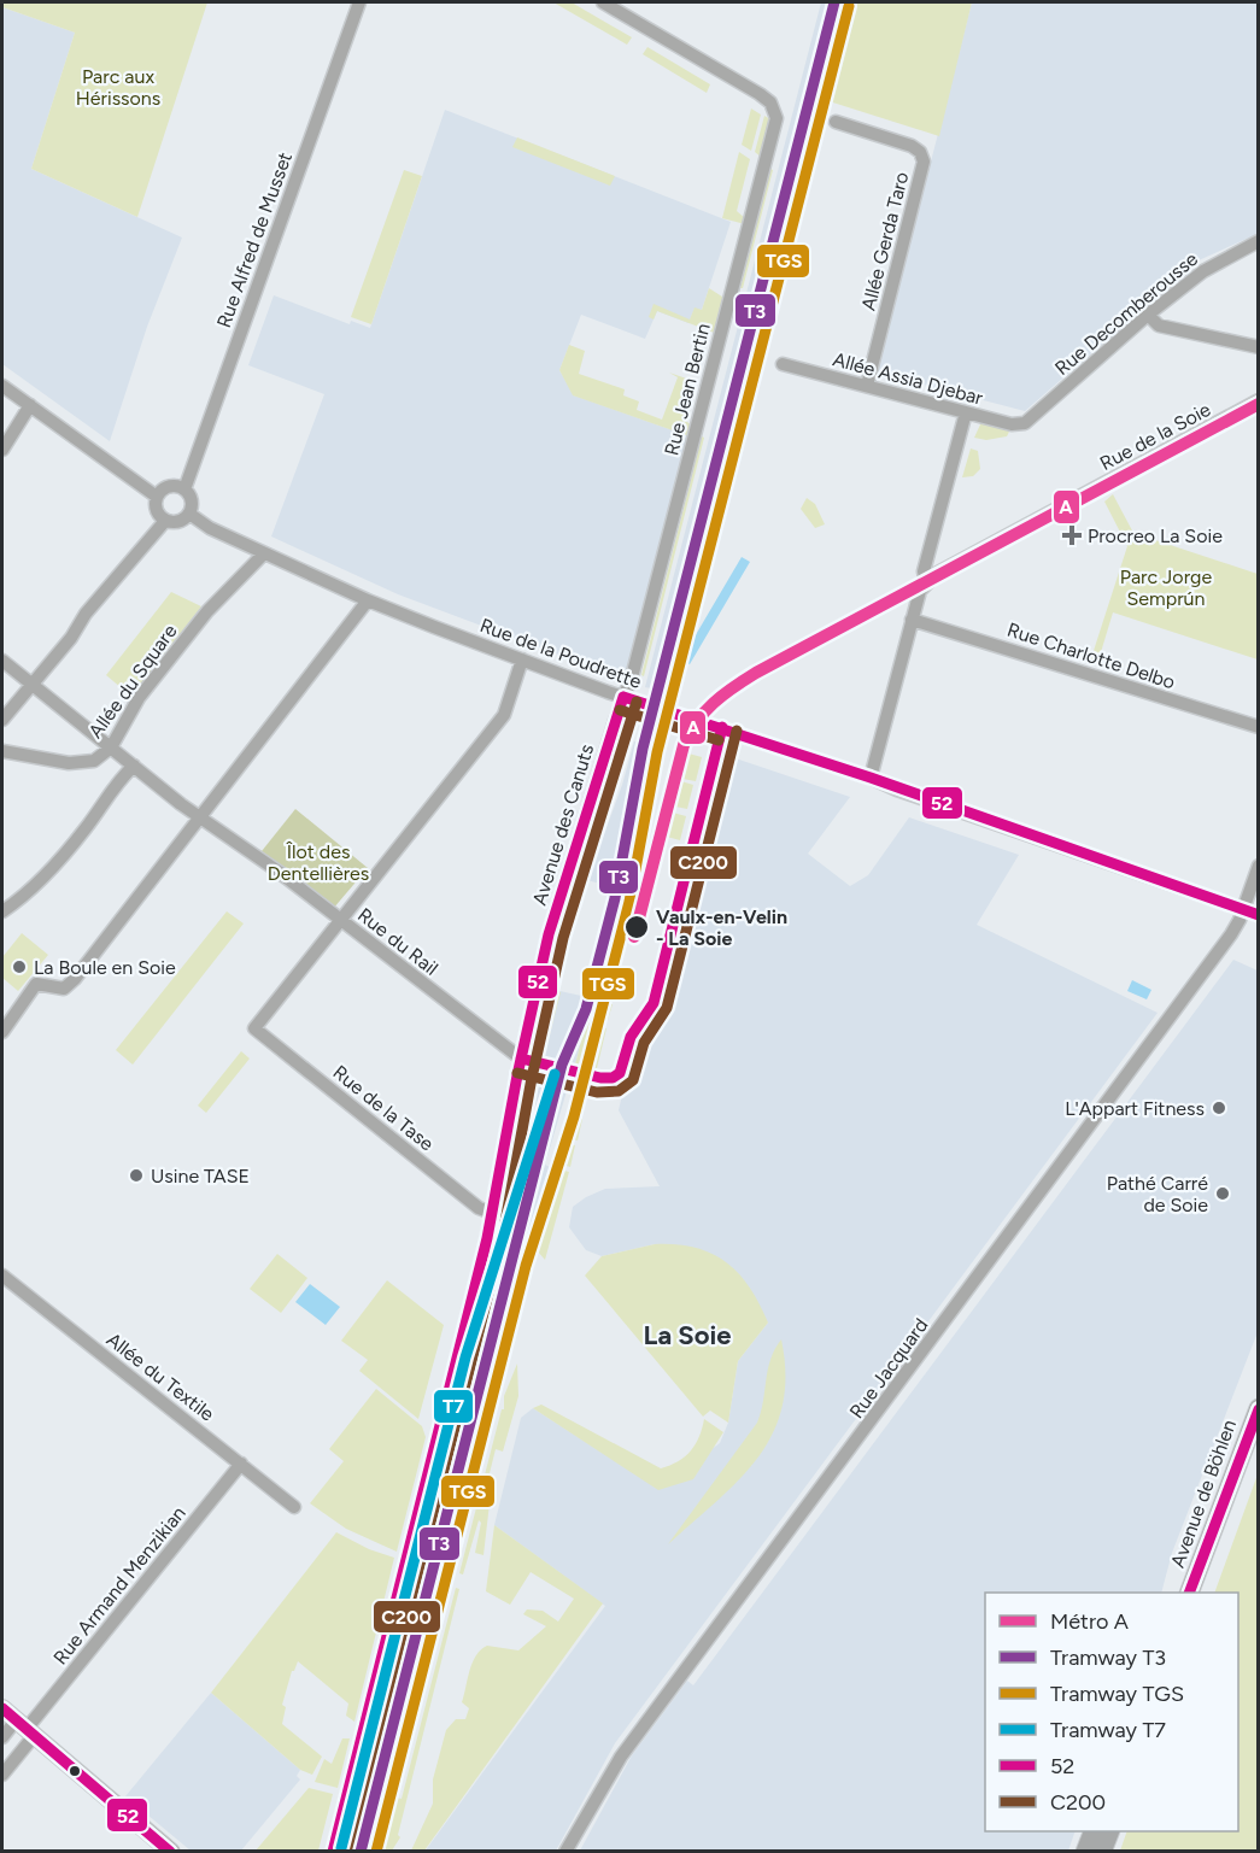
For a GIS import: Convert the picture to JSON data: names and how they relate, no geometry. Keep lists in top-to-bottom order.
{
  "streets": {
    "main road": ["Avenue de Böhlen"],
    "street": [
      "Rue Alfred de Musset",
      "Allée Gerda Taro",
      "Rue Decomberousse",
      "Allée Assia Djebar",
      "Rue Jean Bertin",
      "Rue de la Soie",
      "Rue de la Poudrette",
      "Rue Charlotte Delbo",
      "Allée du Square",
      "Avenue des Canuts",
      "Rue du Rail",
      "Rue de la Tase",
      "Rue Jacquard",
      "Allée du Textile",
      "Rue Armand Menzikian"
    ]
  },
  "crossings": [
    ["Rue Alfred de Musset", "Rue de la Poudrette"],
    ["Allée Gerda Taro", "Allée Assia Djebar"],
    ["Rue Decomberousse", "Allée Assia Djebar"],
    ["Rue Jean Bertin", "Rue de la Poudrette"],
    ["Rue Jean Bertin", "Avenue des Canuts"],
    ["Rue de la Poudrette", "Allée du Square"],
    ["Rue de la Poudrette", "Avenue des Canuts"],
    ["Rue de la Poudrette", "Rue Jacquard"],
    ["Allée du Square", "Rue du Rail"],
    ["Avenue des Canuts", "Rue du Rail"],
    ["Avenue des Canuts", "Rue de la Tase"],
    ["Rue du Rail", "Rue de la Tase"],
    ["Allée du Textile", "Rue Armand Menzikian"]
  ],
  "districts": ["La Soie"],
  "parks": ["Parc aux Hérissons", "Parc Jorge Semprún", "Îlot des Dentellières"],
  "places": {
    "health": ["Procreo La Soie"],
    "other": [
      "Vaulx-en-Velin - La Soie",
      "La Boule en Soie",
      "L'Appart Fitness",
      "Usine TASE",
      "Pathé Carré de Soie"
    ]
  },
  "lines": [
    "tram line T3",
    "tram line TGS",
    "metro line A",
    "transit line 52",
    "transit line C200",
    "tram line T7"
  ],
  "legend": [
    "Métro A",
    "Tramway T3",
    "Tramway TGS",
    "Tramway T7",
    "52",
    "C200"
  ]
}
